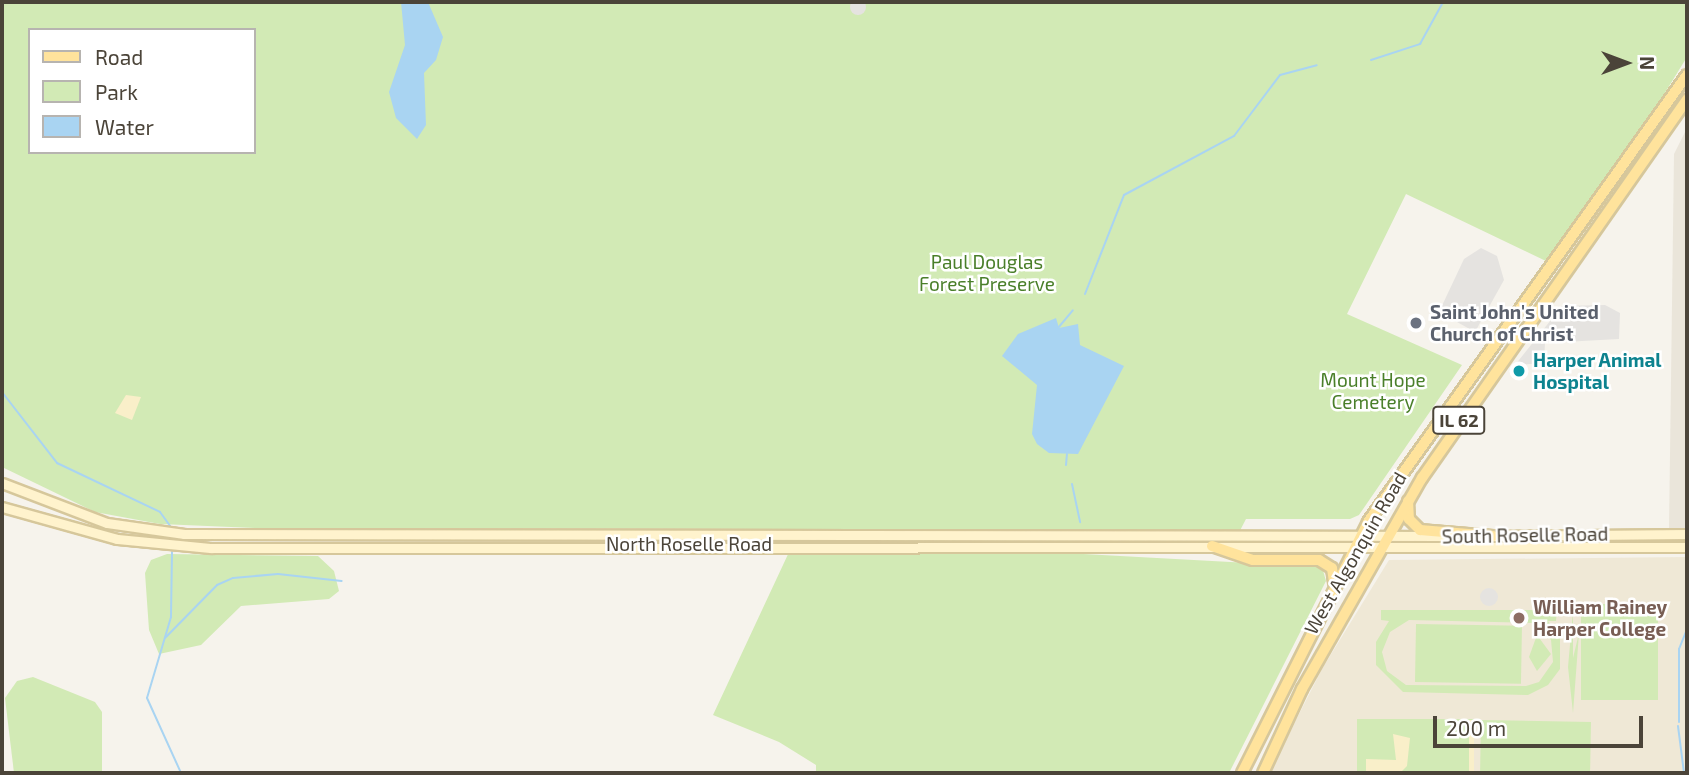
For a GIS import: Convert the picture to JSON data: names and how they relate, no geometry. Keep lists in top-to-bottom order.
{
  "streets": {
    "main road": [
      "IL 62",
      "South Roselle Road",
      "North Roselle Road",
      "West Algonquin Road"
    ]
  },
  "crossings": [
    ["South Roselle Road", "North Roselle Road"],
    ["South Roselle Road", "West Algonquin Road"],
    ["North Roselle Road", "West Algonquin Road"]
  ],
  "parks": ["Paul Douglas Forest Preserve", "Mount Hope Cemetery"],
  "places": ["Saint John's United Church of Christ", "Harper Animal Hospital", "William Rainey Harper College"],
  "legend": ["Road", "Park", "Water"],
  "scale_bar": "200 m",
  "north": "right"
}
